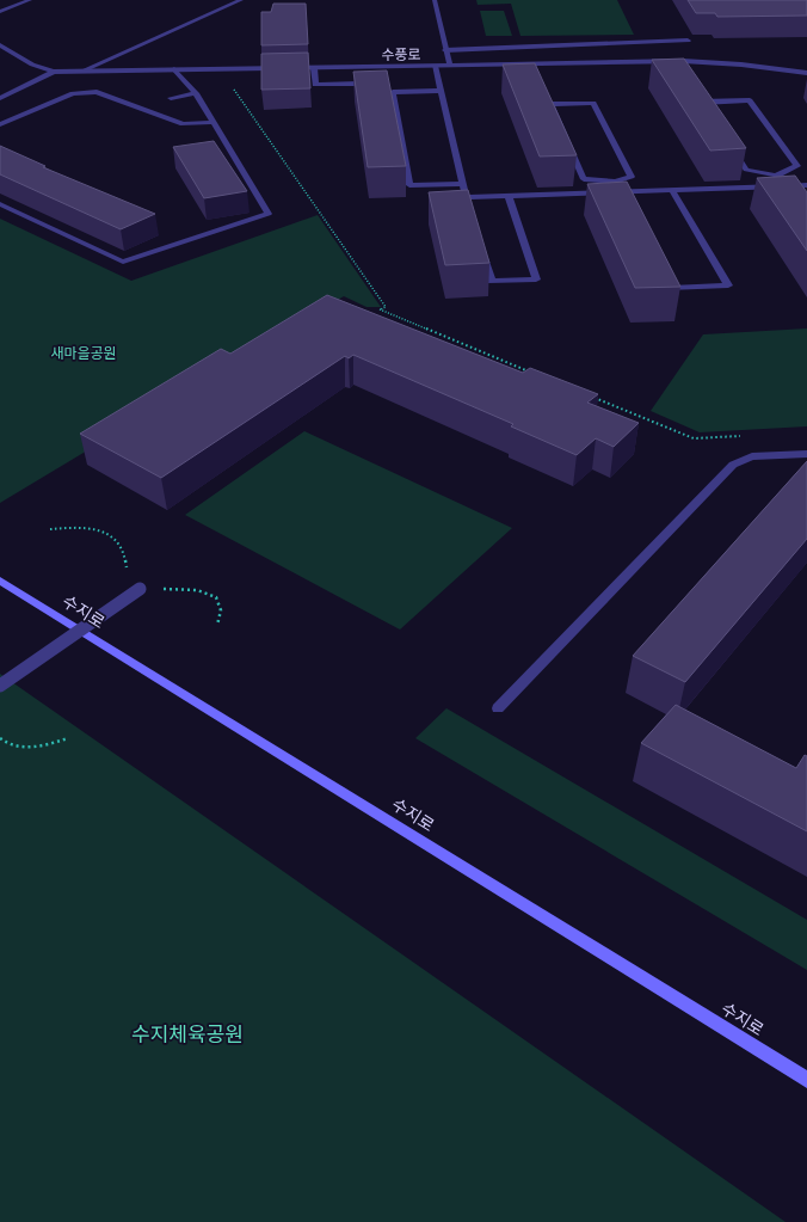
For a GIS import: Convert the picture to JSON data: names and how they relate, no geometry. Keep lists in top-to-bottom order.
{
  "streets": {
    "main road": ["수지로"],
    "street": ["수풍로"]
  },
  "parks": ["새마을공원", "수지체육공원"]
}
